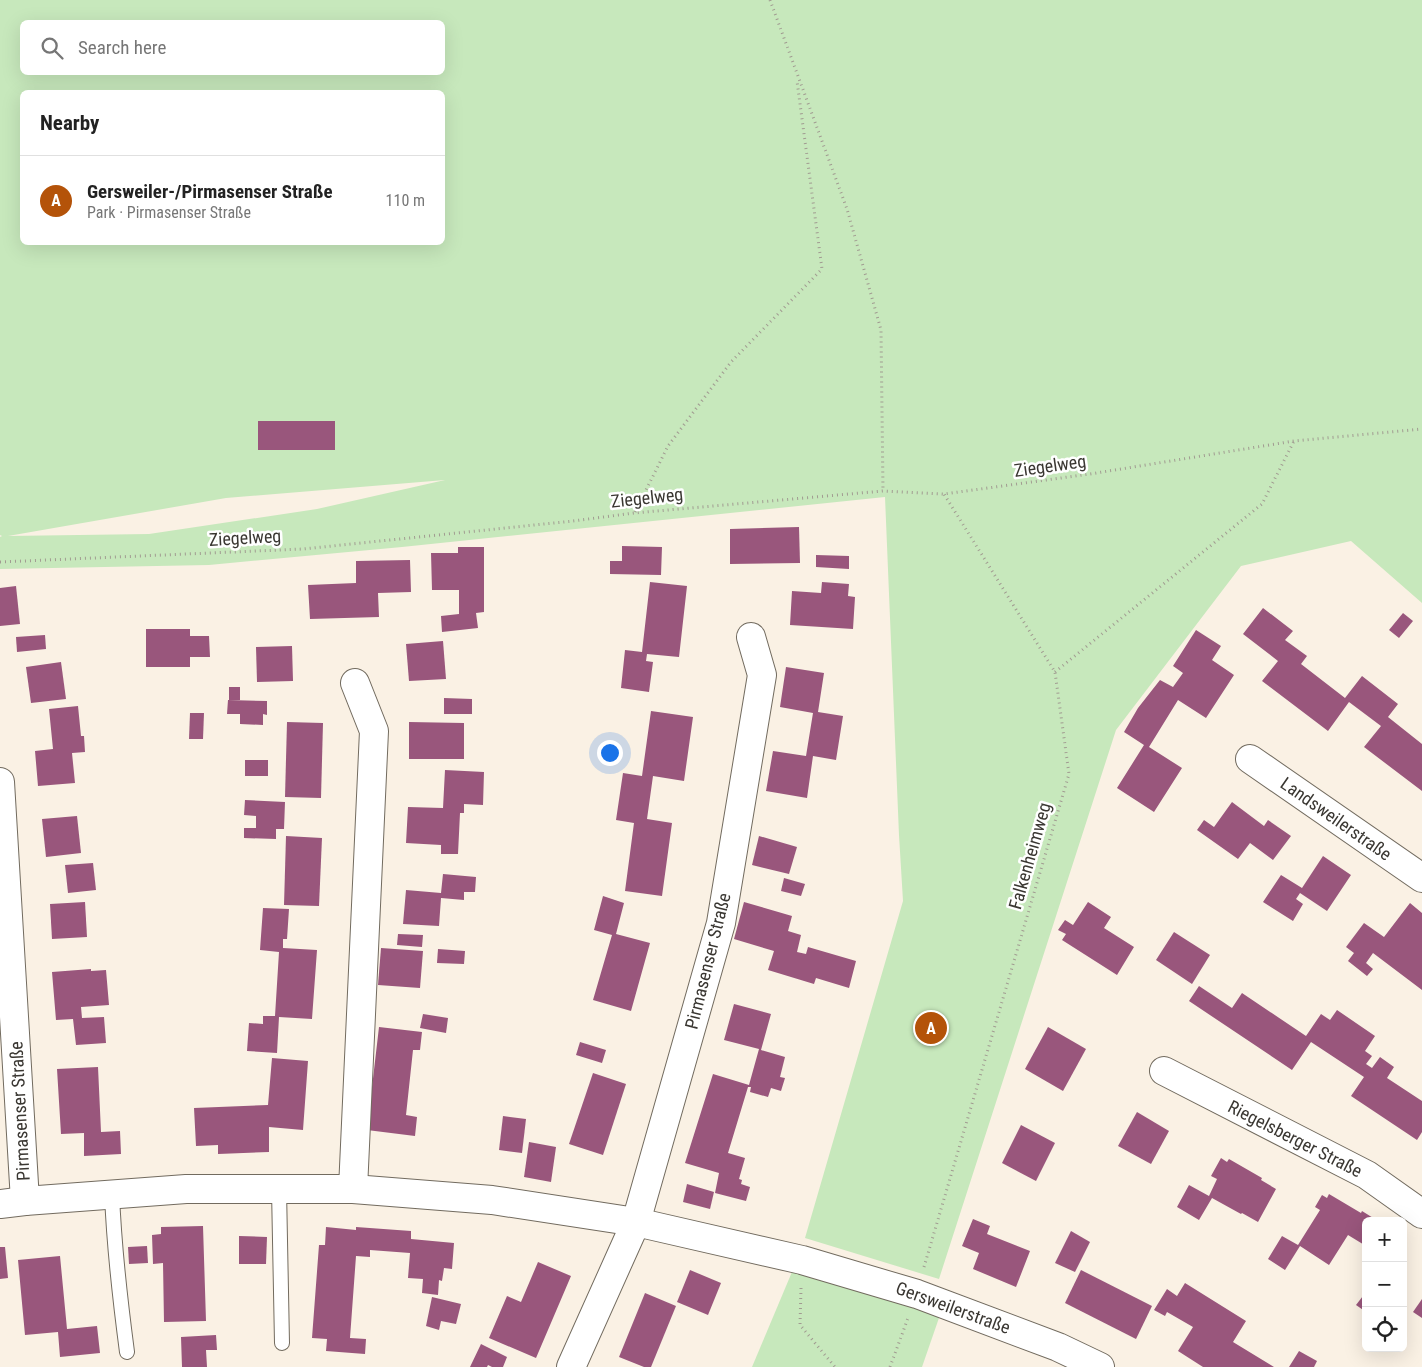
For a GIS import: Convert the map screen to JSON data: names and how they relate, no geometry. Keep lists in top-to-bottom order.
{
  "streets": {
    "street": [
      "Landsweilerstraße",
      "Pirmasenser Straße",
      "Riegelsberger Straße",
      "Gersweilerstraße"
    ],
    "path": ["Ziegelweg", "Falkenheimweg"]
  },
  "crossings": [
    ["Falkenheimweg", "Gersweilerstraße"],
    ["Pirmasenser Straße", "Gersweilerstraße"]
  ],
  "page": {
    "search": "Search here",
    "heading": "Nearby",
    "list": [
      {
        "mark": "A",
        "name": "Gersweiler-/Pirmasenser Straße",
        "note": "Park · Pirmasenser Straße",
        "value": "110 m"
      }
    ],
    "pins": "A",
    "map_buttons": ["+", "−"]
  }
}
